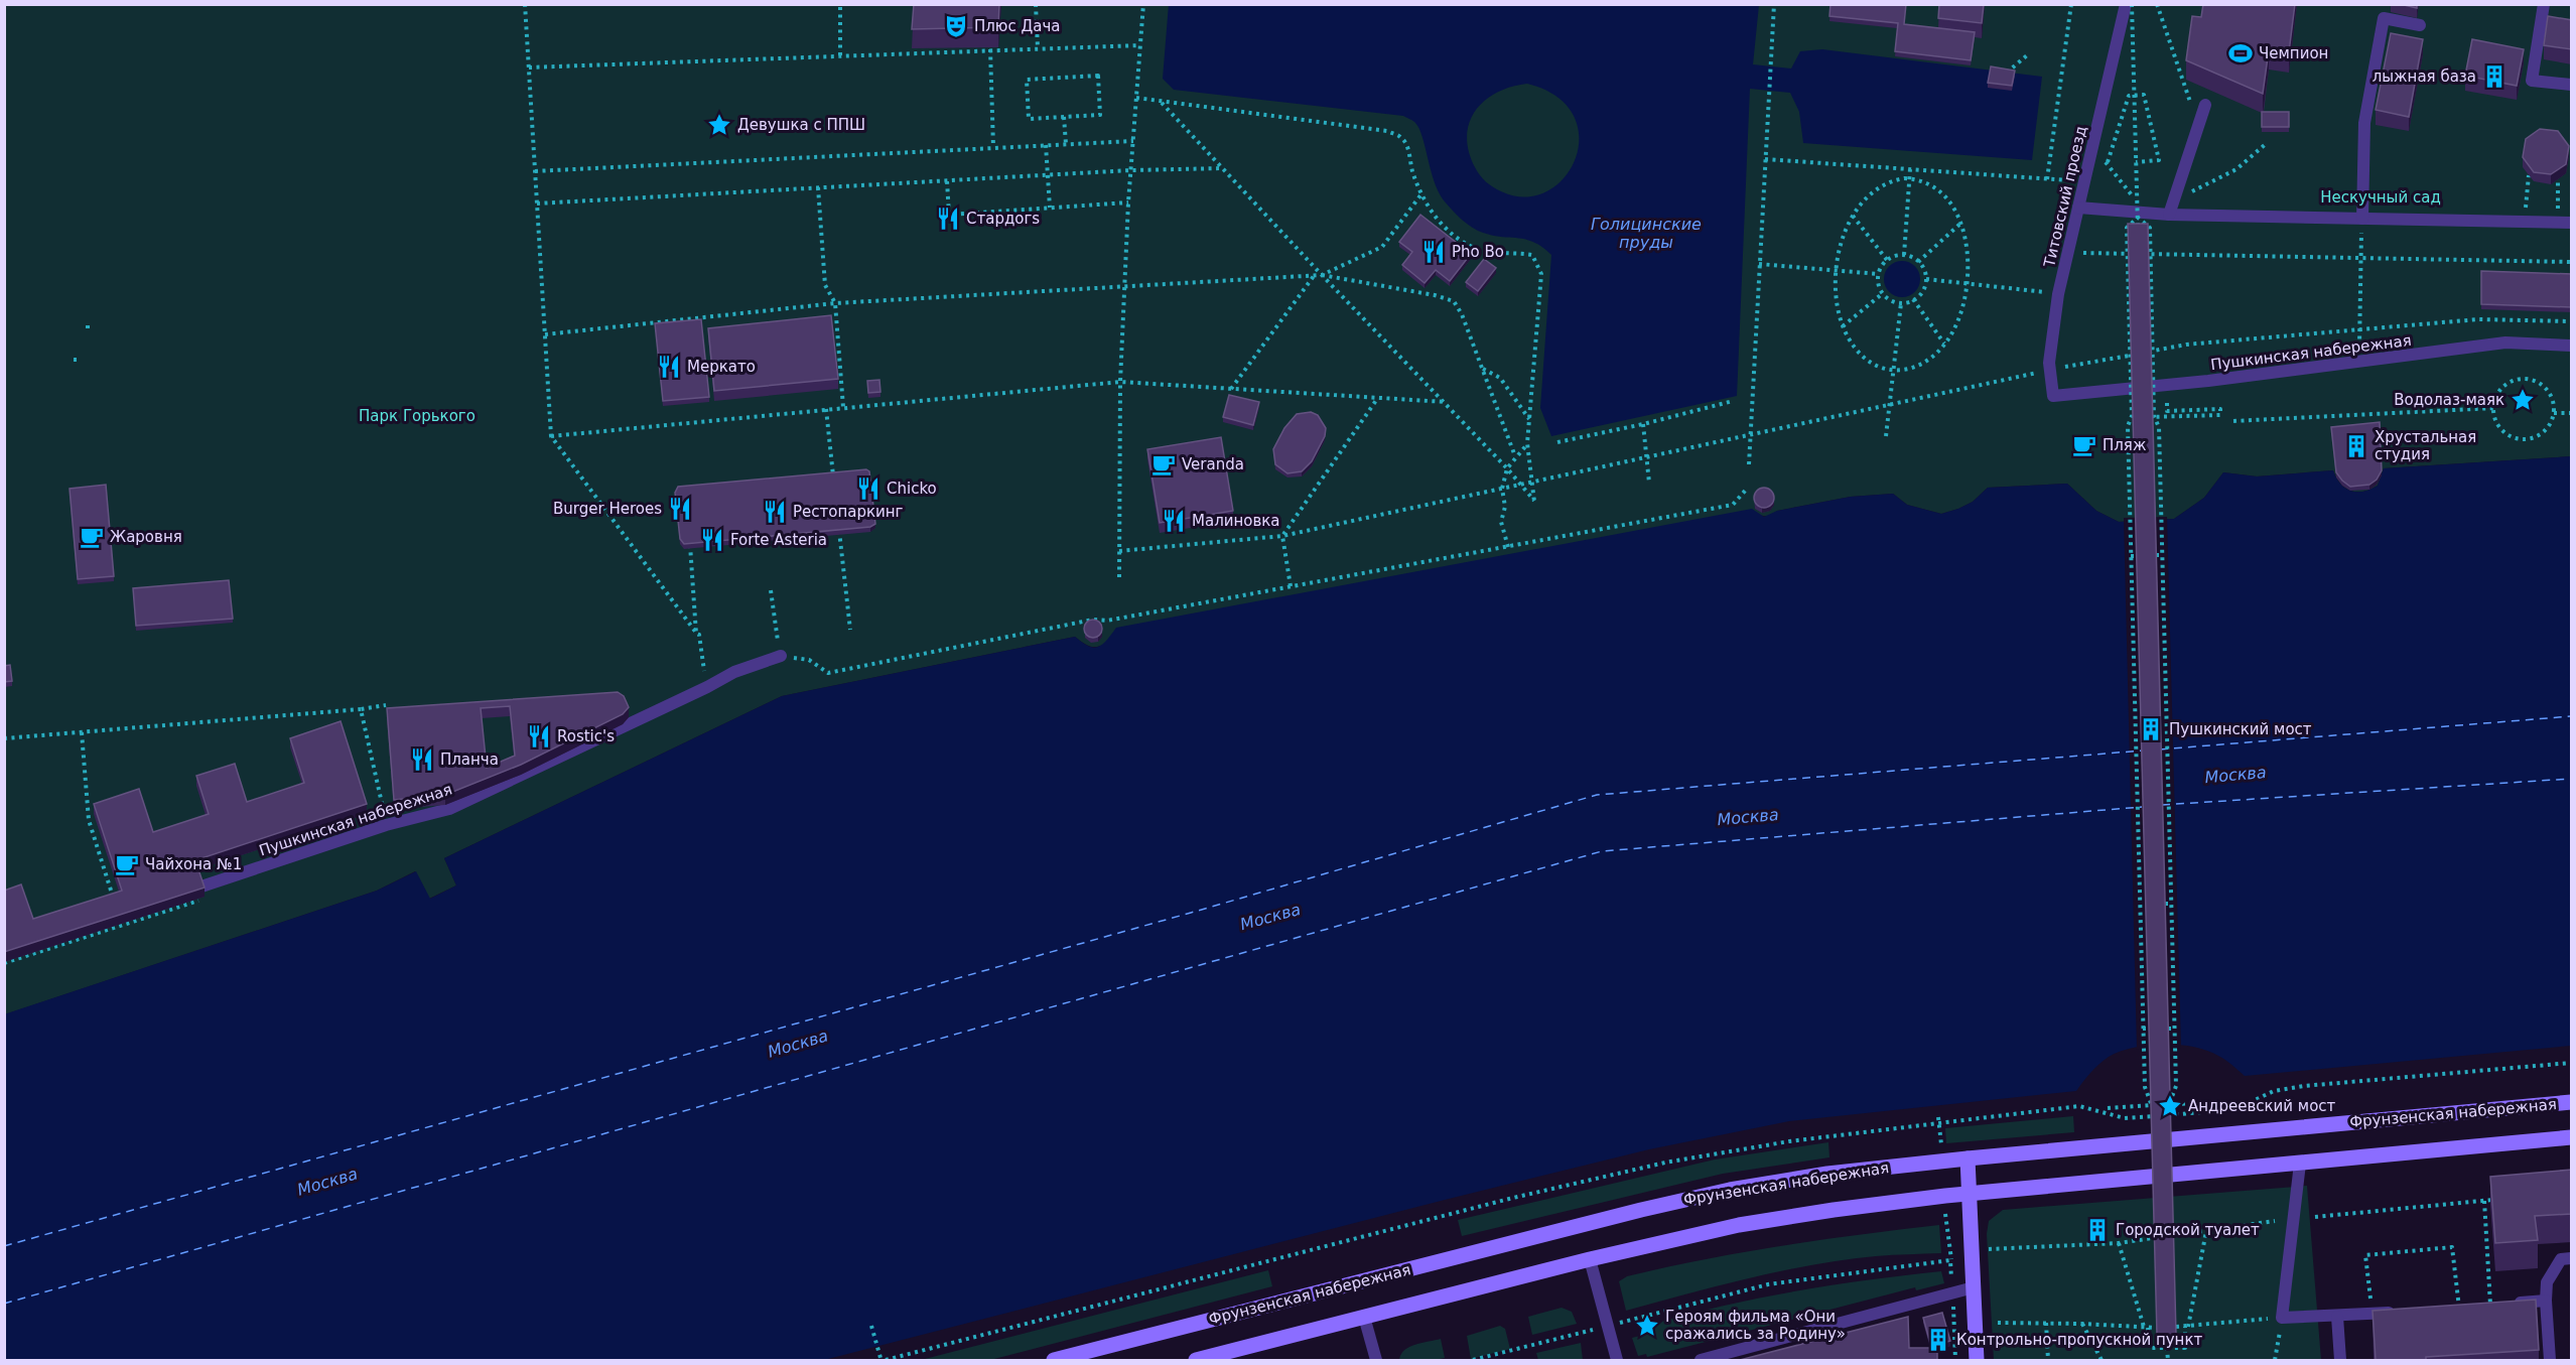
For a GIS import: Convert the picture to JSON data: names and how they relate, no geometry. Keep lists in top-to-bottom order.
{
  "streets": {
    "main road": ["Фрунзенская набережная"],
    "lane": ["Титовский проезд", "Пушкинская набережная"]
  },
  "crossings": [
    ["Титовский проезд", "Пушкинская набережная"]
  ],
  "water": ["Голицинские пруды", "Москва"],
  "parks": ["Нескучный сад", "Парк Горького"],
  "places": {
    "theatre": ["Плюс Дача"],
    "sports": ["Чемпион"],
    "building": [
      "лыжная база",
      "Хрустальная студия",
      "Пушкинский мост",
      "Городской туалет",
      "Контрольно-пропускной пункт"
    ],
    "place": [
      "Девушка с ППШ",
      "Водолаз-маяк",
      "Андреевский мост",
      "Героям фильма «Они сражались за Родину»"
    ],
    "restaurant": [
      "Стардогs",
      "Pho Bo",
      "Меркато",
      "Chicko",
      "Burger Heroes",
      "Рестопаркинг",
      "Малиновка",
      "Forte Asteria",
      "Rostic's",
      "Планча"
    ],
    "cafe": [
      "Пляж",
      "Veranda",
      "Жаровня",
      "Чайхона №1"
    ]
  }
}
